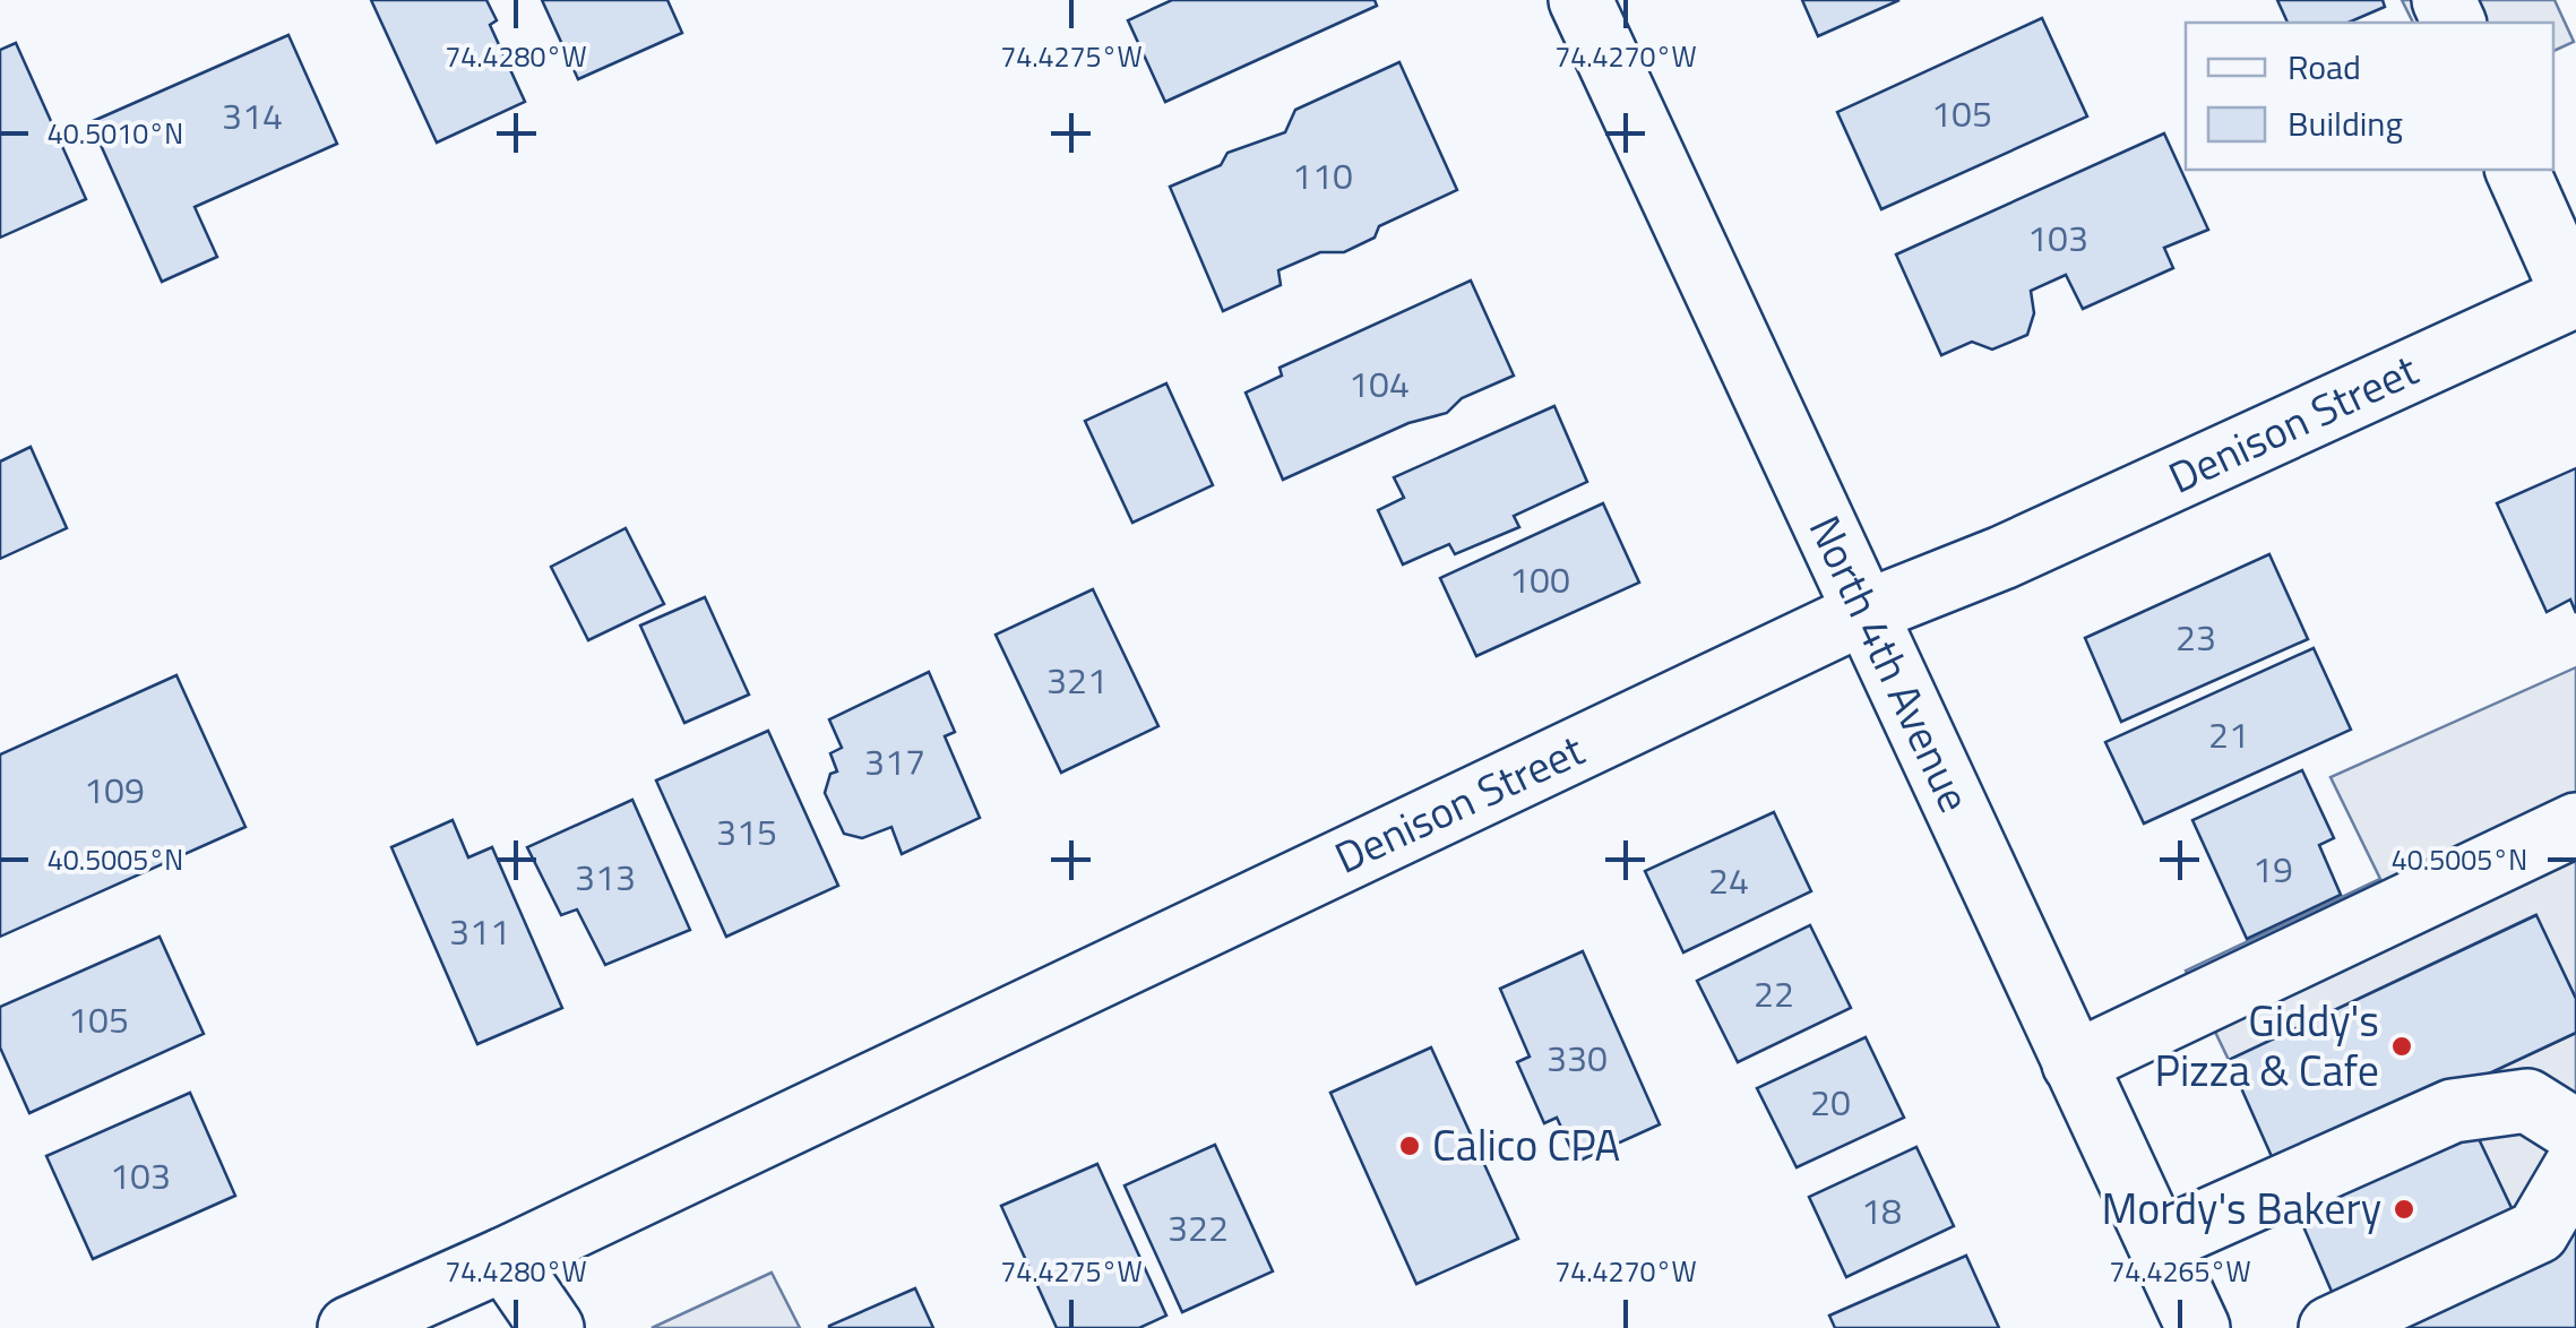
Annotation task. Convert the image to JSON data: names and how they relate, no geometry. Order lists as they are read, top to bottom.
{
  "streets": {
    "street": ["Denison Street", "North 4th Avenue"]
  },
  "crossings": [
    ["Denison Street", "North 4th Avenue"]
  ],
  "places": ["Giddy's Pizza & Cafe", "Calico CPA", "Mordy's Bakery"],
  "house_numbers": [
    "105",
    "314",
    "110",
    "103",
    "104",
    "100",
    "23",
    "321",
    "21",
    "317",
    "109",
    "315",
    "19",
    "313",
    "24",
    "311",
    "22",
    "105",
    "330",
    "20",
    "103",
    "18",
    "322"
  ],
  "legend": ["Road", "Building"],
  "coordinates": [
    "74.4280°W",
    "74.4275°W",
    "74.4270°W",
    "40.5010°N",
    "40.5005°N",
    "74.4265°W"
  ]
}
